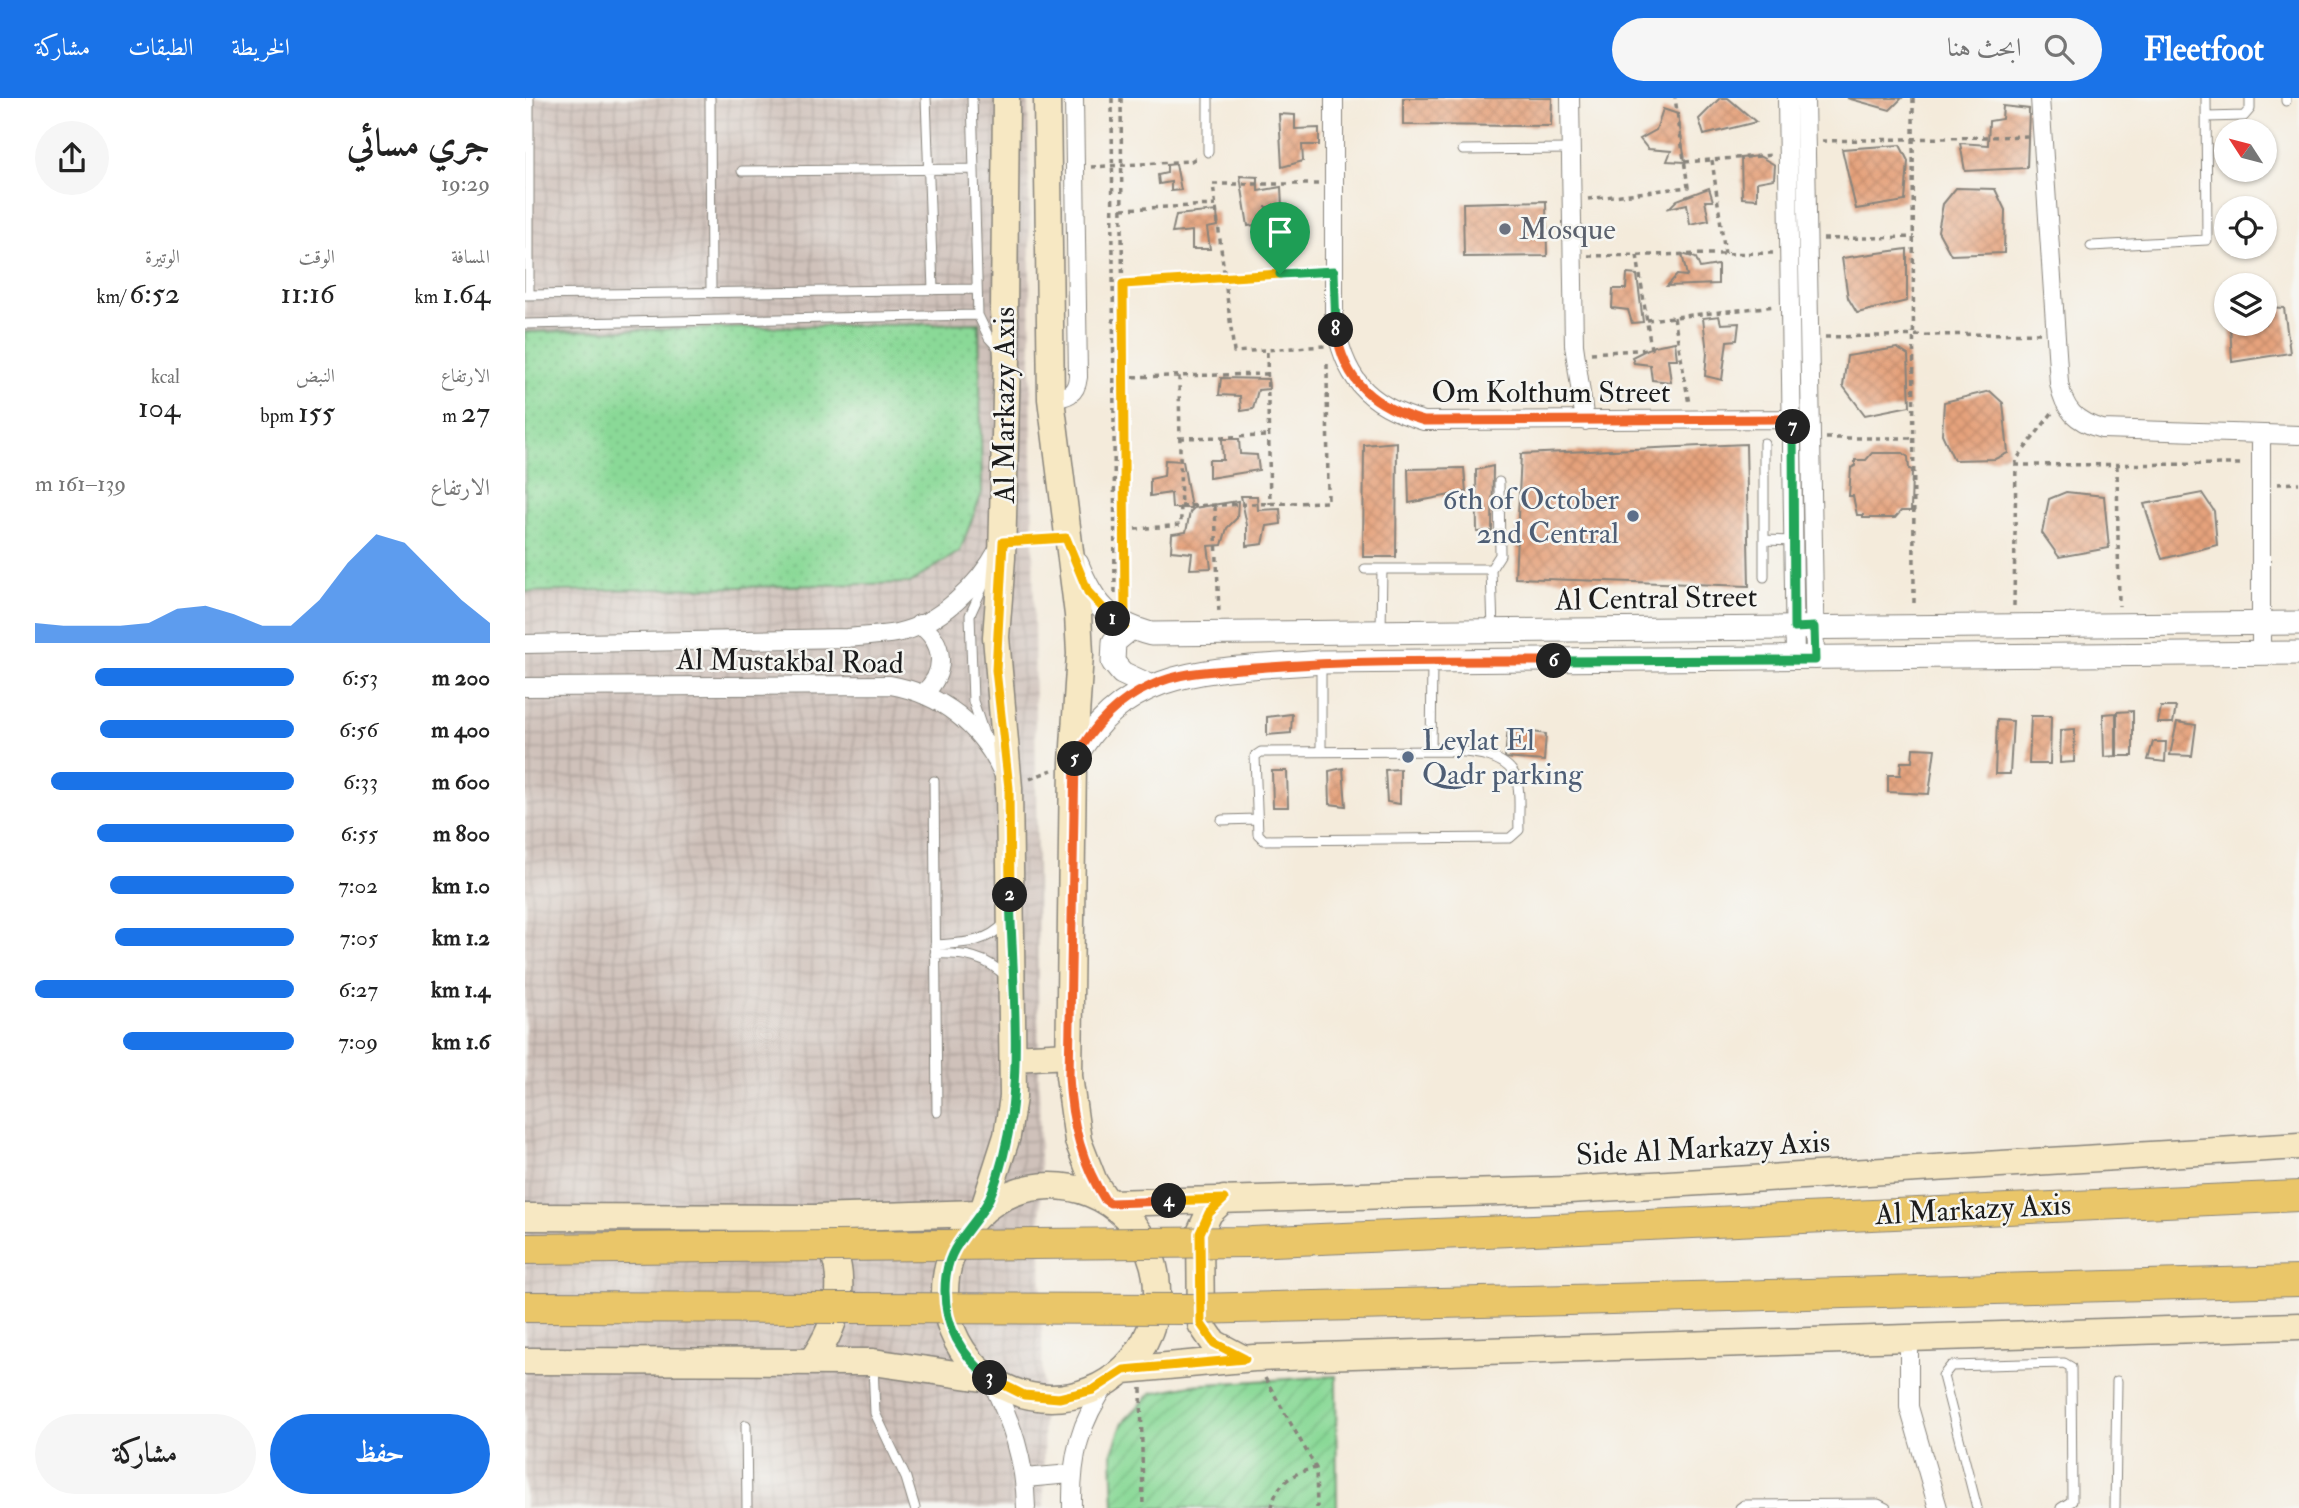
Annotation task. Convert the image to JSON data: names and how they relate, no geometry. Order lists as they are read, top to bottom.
{
  "streets": {
    "highway": ["Al Markazy Axis"],
    "main road": ["Side Al Markazy Axis"],
    "street": ["Om Kolthum Street", "Al Central Street", "Al Mustakbal Road"]
  },
  "crossings": [
    ["Al Markazy Axis", "Al Central Street"],
    ["Al Markazy Axis", "Al Mustakbal Road"],
    ["Al Markazy Axis", "Side Al Markazy Axis"]
  ],
  "places": ["Mosque", "6th of October 2nd Central", "Leylat El Qadr parking"],
  "north": "top left",
  "page": {
    "header": "Fleetfoot",
    "search": "ابحث هنا",
    "nav": ["الخريطة", "الطبقات", "مشاركة"],
    "heading": ["جري مسائي", "19:29"],
    "stats": [
      ["المسافة", "1.64 km"],
      ["الوقت", "11:16"],
      ["الوتيرة", "6:52 /km"],
      ["الارتفاع", "27 m"],
      ["النبض", "155 bpm"],
      ["kcal", "104"]
    ],
    "pins": [
      "8",
      "7",
      "1",
      "6",
      "5",
      "2",
      "4",
      "3"
    ],
    "chart": ["الارتفاع", "139–161 m"],
    "list": [
      {
        "name": "200 m",
        "note": "6:53"
      },
      {
        "name": "400 m",
        "note": "6:56"
      },
      {
        "name": "600 m",
        "note": "6:33"
      },
      {
        "name": "800 m",
        "note": "6:55"
      },
      {
        "name": "1.0 km",
        "note": "7:02"
      },
      {
        "name": "1.2 km",
        "note": "7:05"
      },
      {
        "name": "1.4 km",
        "note": "6:27"
      },
      {
        "name": "1.6 km",
        "note": "7:09"
      }
    ],
    "buttons": ["حفظ", "مشاركة"]
  }
}
